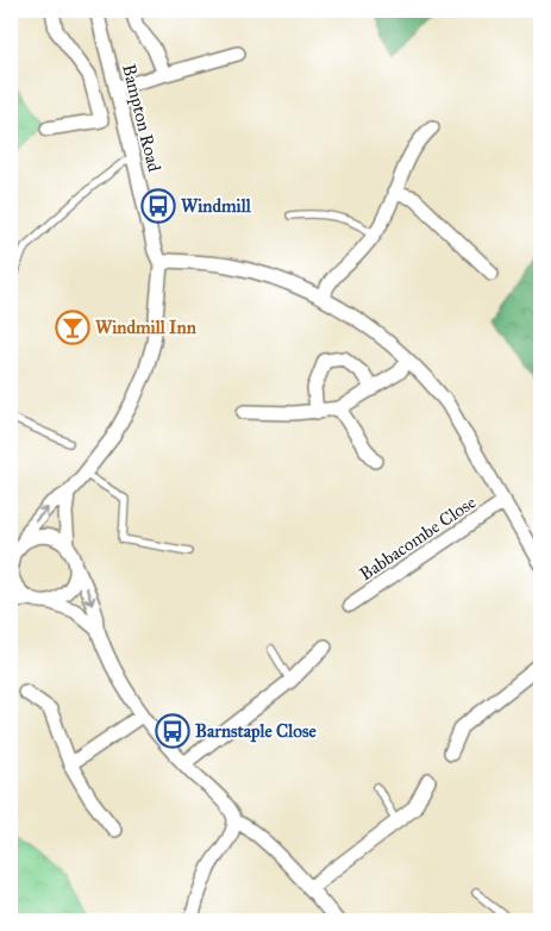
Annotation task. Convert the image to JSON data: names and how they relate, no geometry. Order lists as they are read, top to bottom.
{
  "streets": {
    "street": ["Bampton Road", "Babbacombe Close"]
  },
  "crossings": [
    ["Bampton Road", "Babbacombe Close"]
  ],
  "places": {
    "bus stop": ["Windmill", "Barnstaple Close"],
    "bar": ["Windmill Inn"]
  }
}
